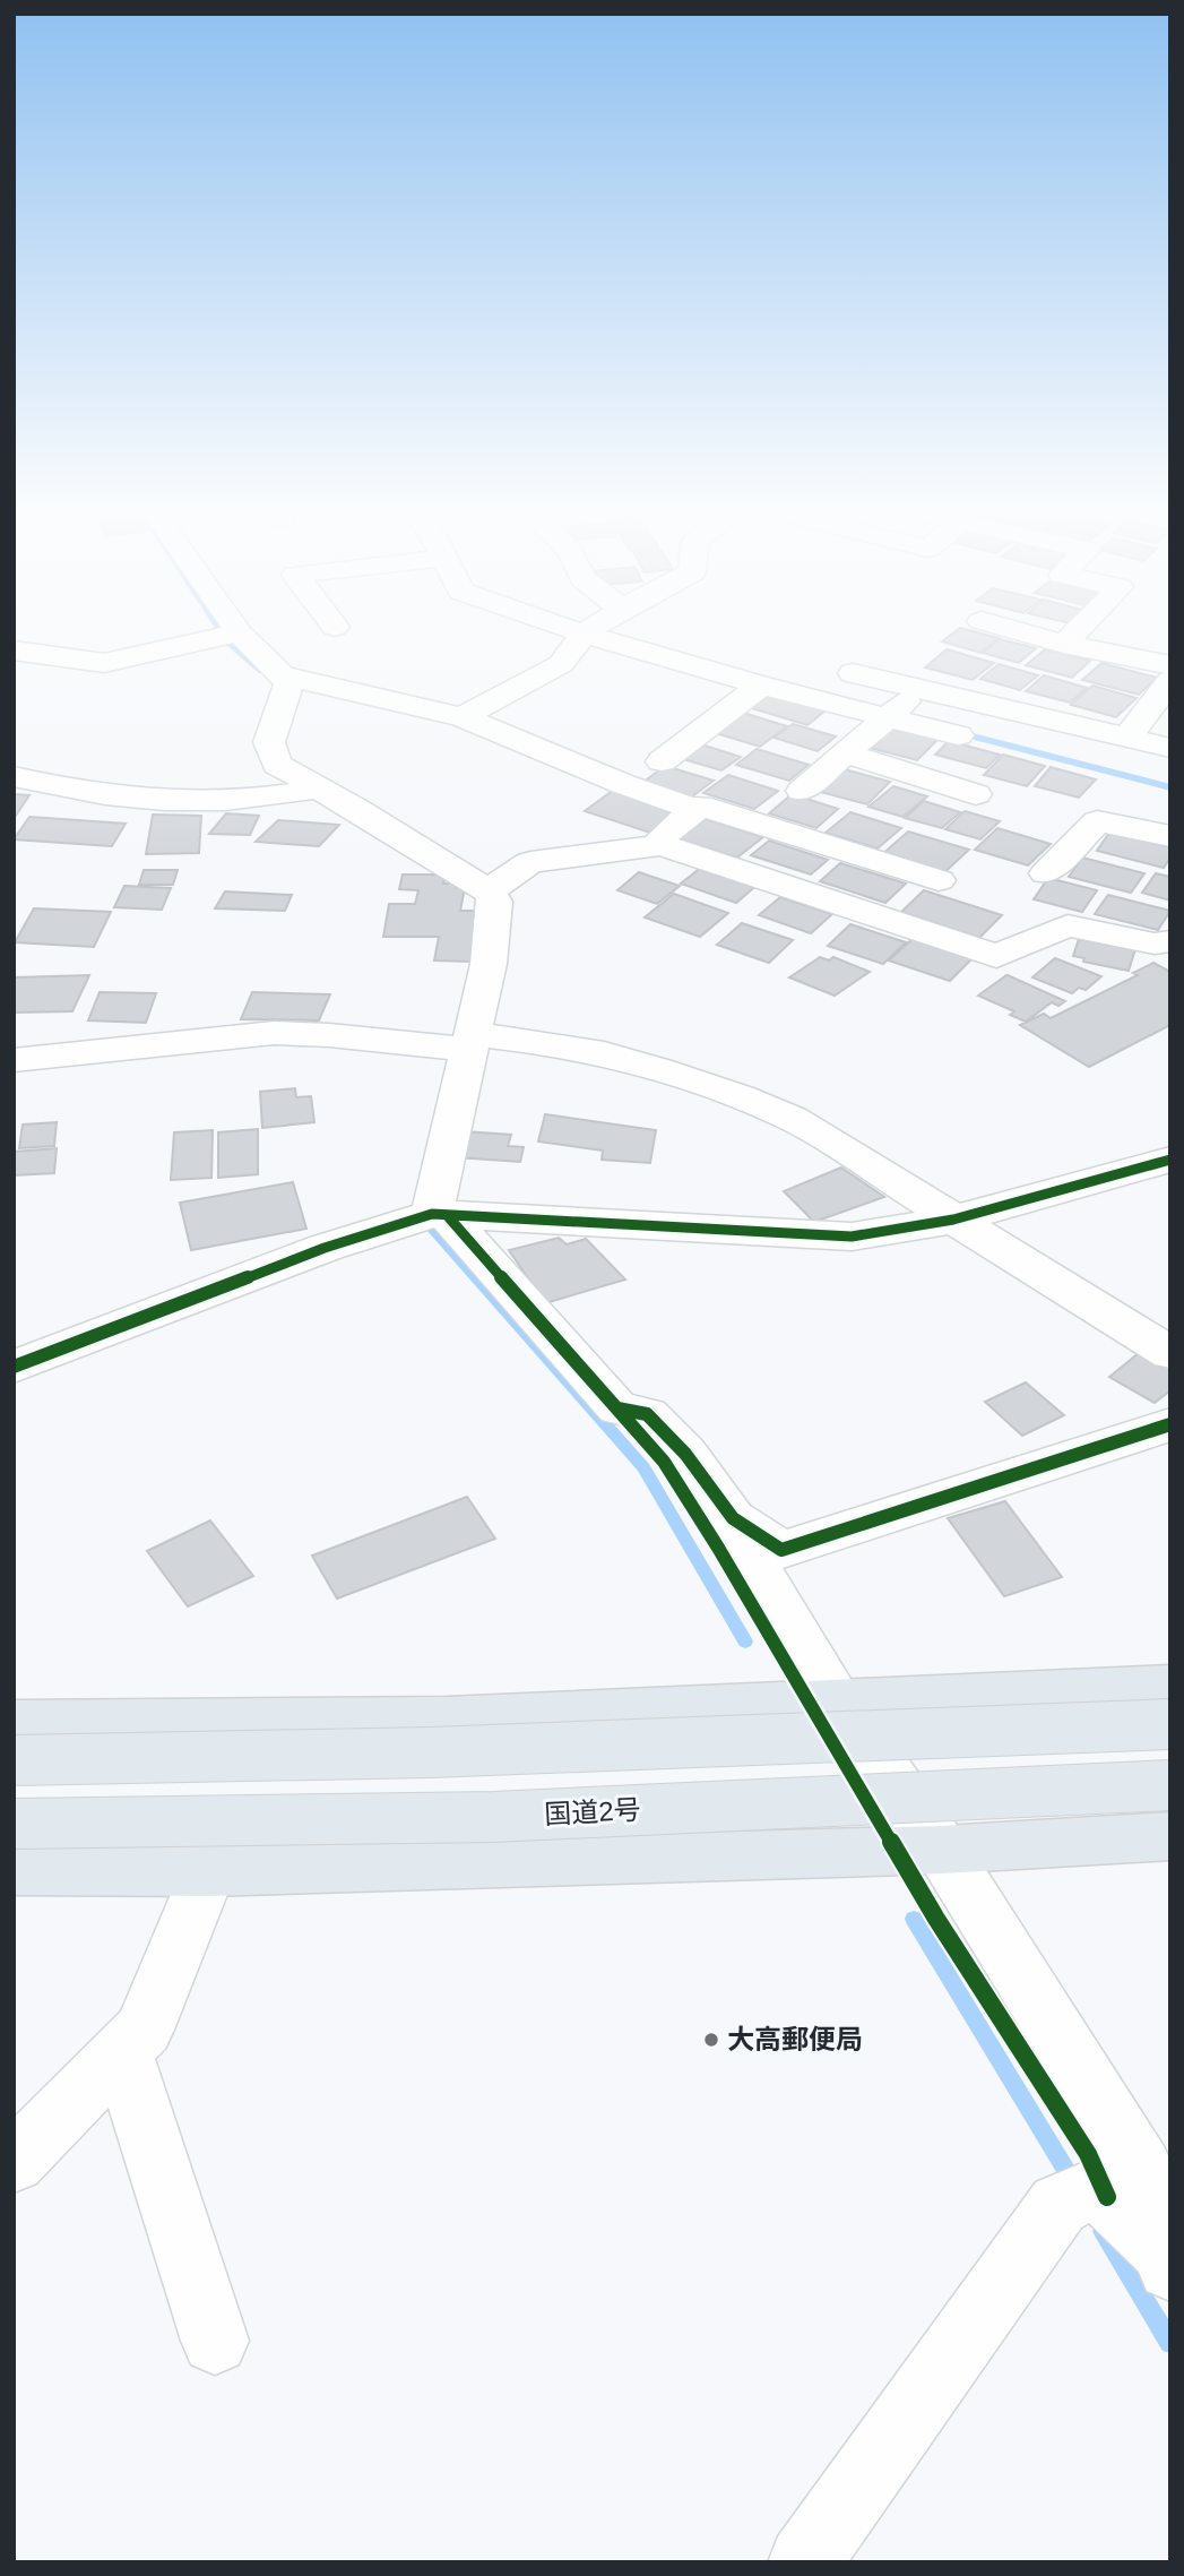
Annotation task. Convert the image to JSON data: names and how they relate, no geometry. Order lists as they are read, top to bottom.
{
  "streets": {
    "highway": ["国道2号"]
  },
  "places": ["大高郵便局"]
}
